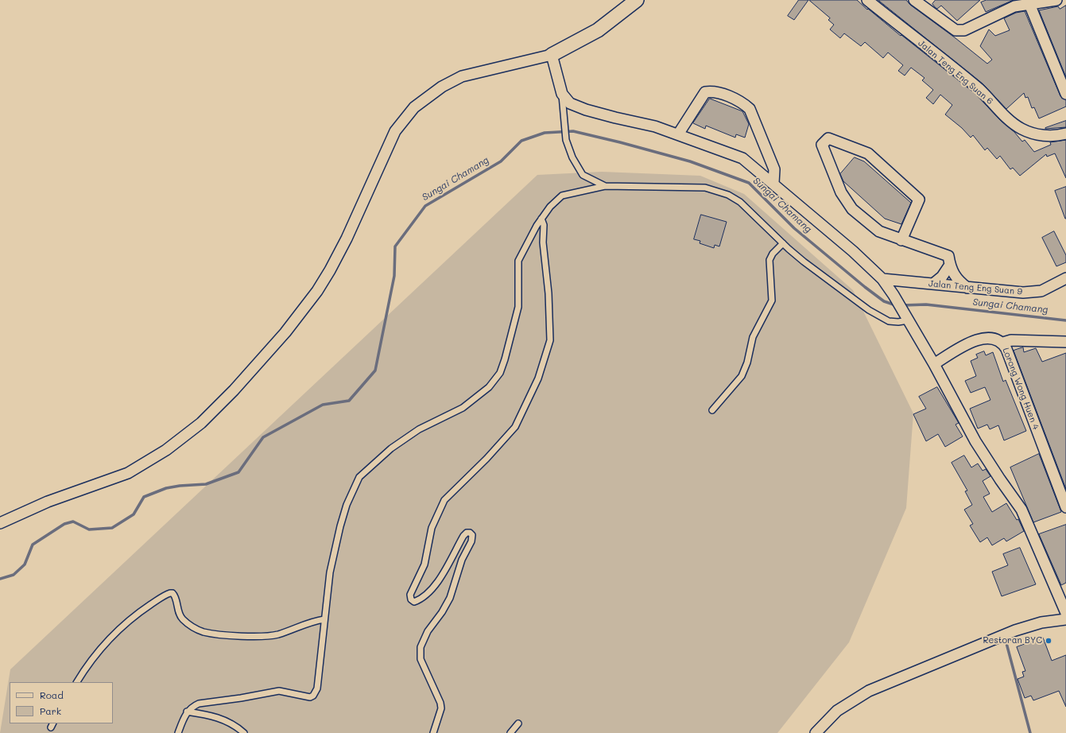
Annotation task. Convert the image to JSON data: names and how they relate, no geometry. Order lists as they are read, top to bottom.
{
  "streets": {
    "street": ["Jalan Teng Eng Suan 6", "Jalan Teng Eng Suan 9", "Lorong Wong Huen 4"]
  },
  "water": ["Sungai Chamang"],
  "places": ["Restoran BYC"],
  "legend": ["Road", "Park"]
}
